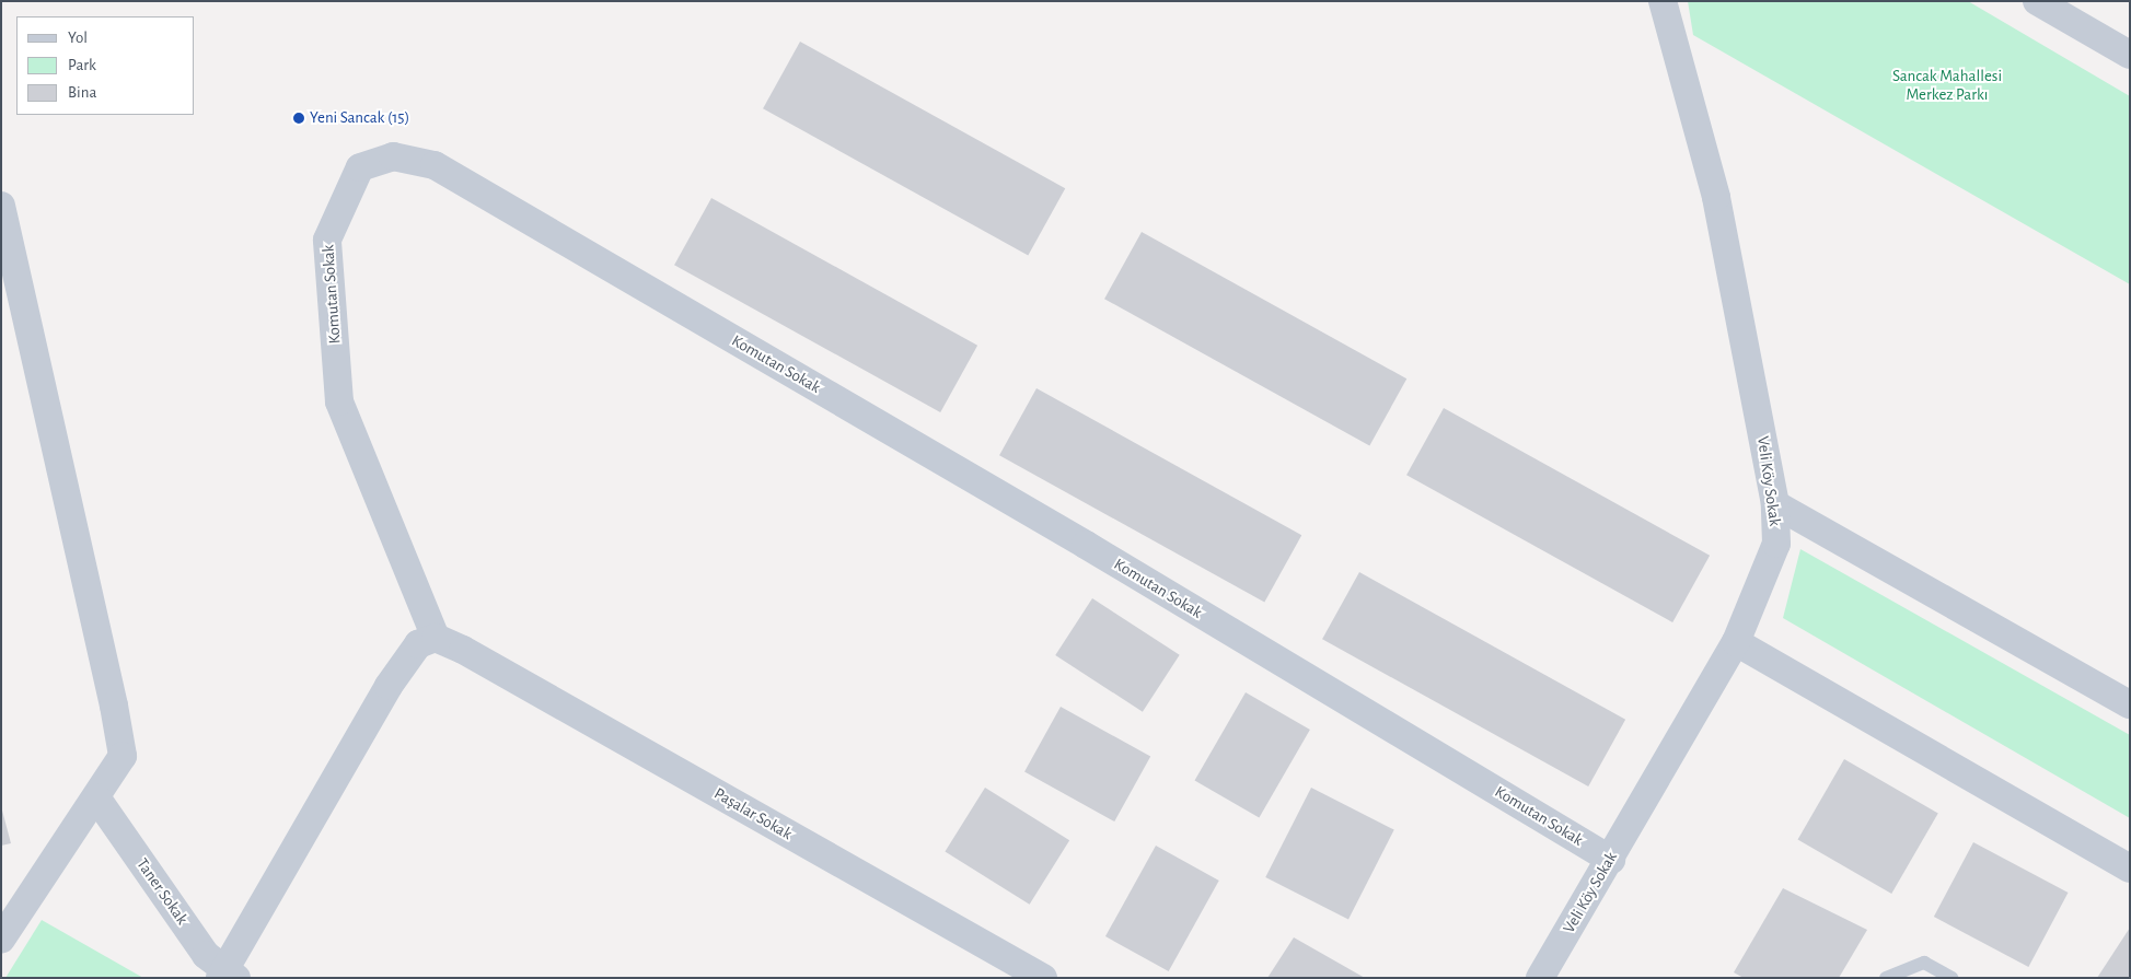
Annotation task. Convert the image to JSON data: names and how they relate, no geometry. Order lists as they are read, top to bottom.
{
  "streets": {
    "street": [
      "Komutan Sokak",
      "Veli Köy Sokak",
      "Paşalar Sokak",
      "Taner Sokak"
    ]
  },
  "crossings": [
    ["Komutan Sokak", "Veli Köy Sokak"],
    ["Komutan Sokak", "Paşalar Sokak"]
  ],
  "parks": ["Sancak Mahallesi Merkez Parkı"],
  "places": ["Yeni Sancak (15)"],
  "legend": ["Yol", "Park", "Bina"]
}
